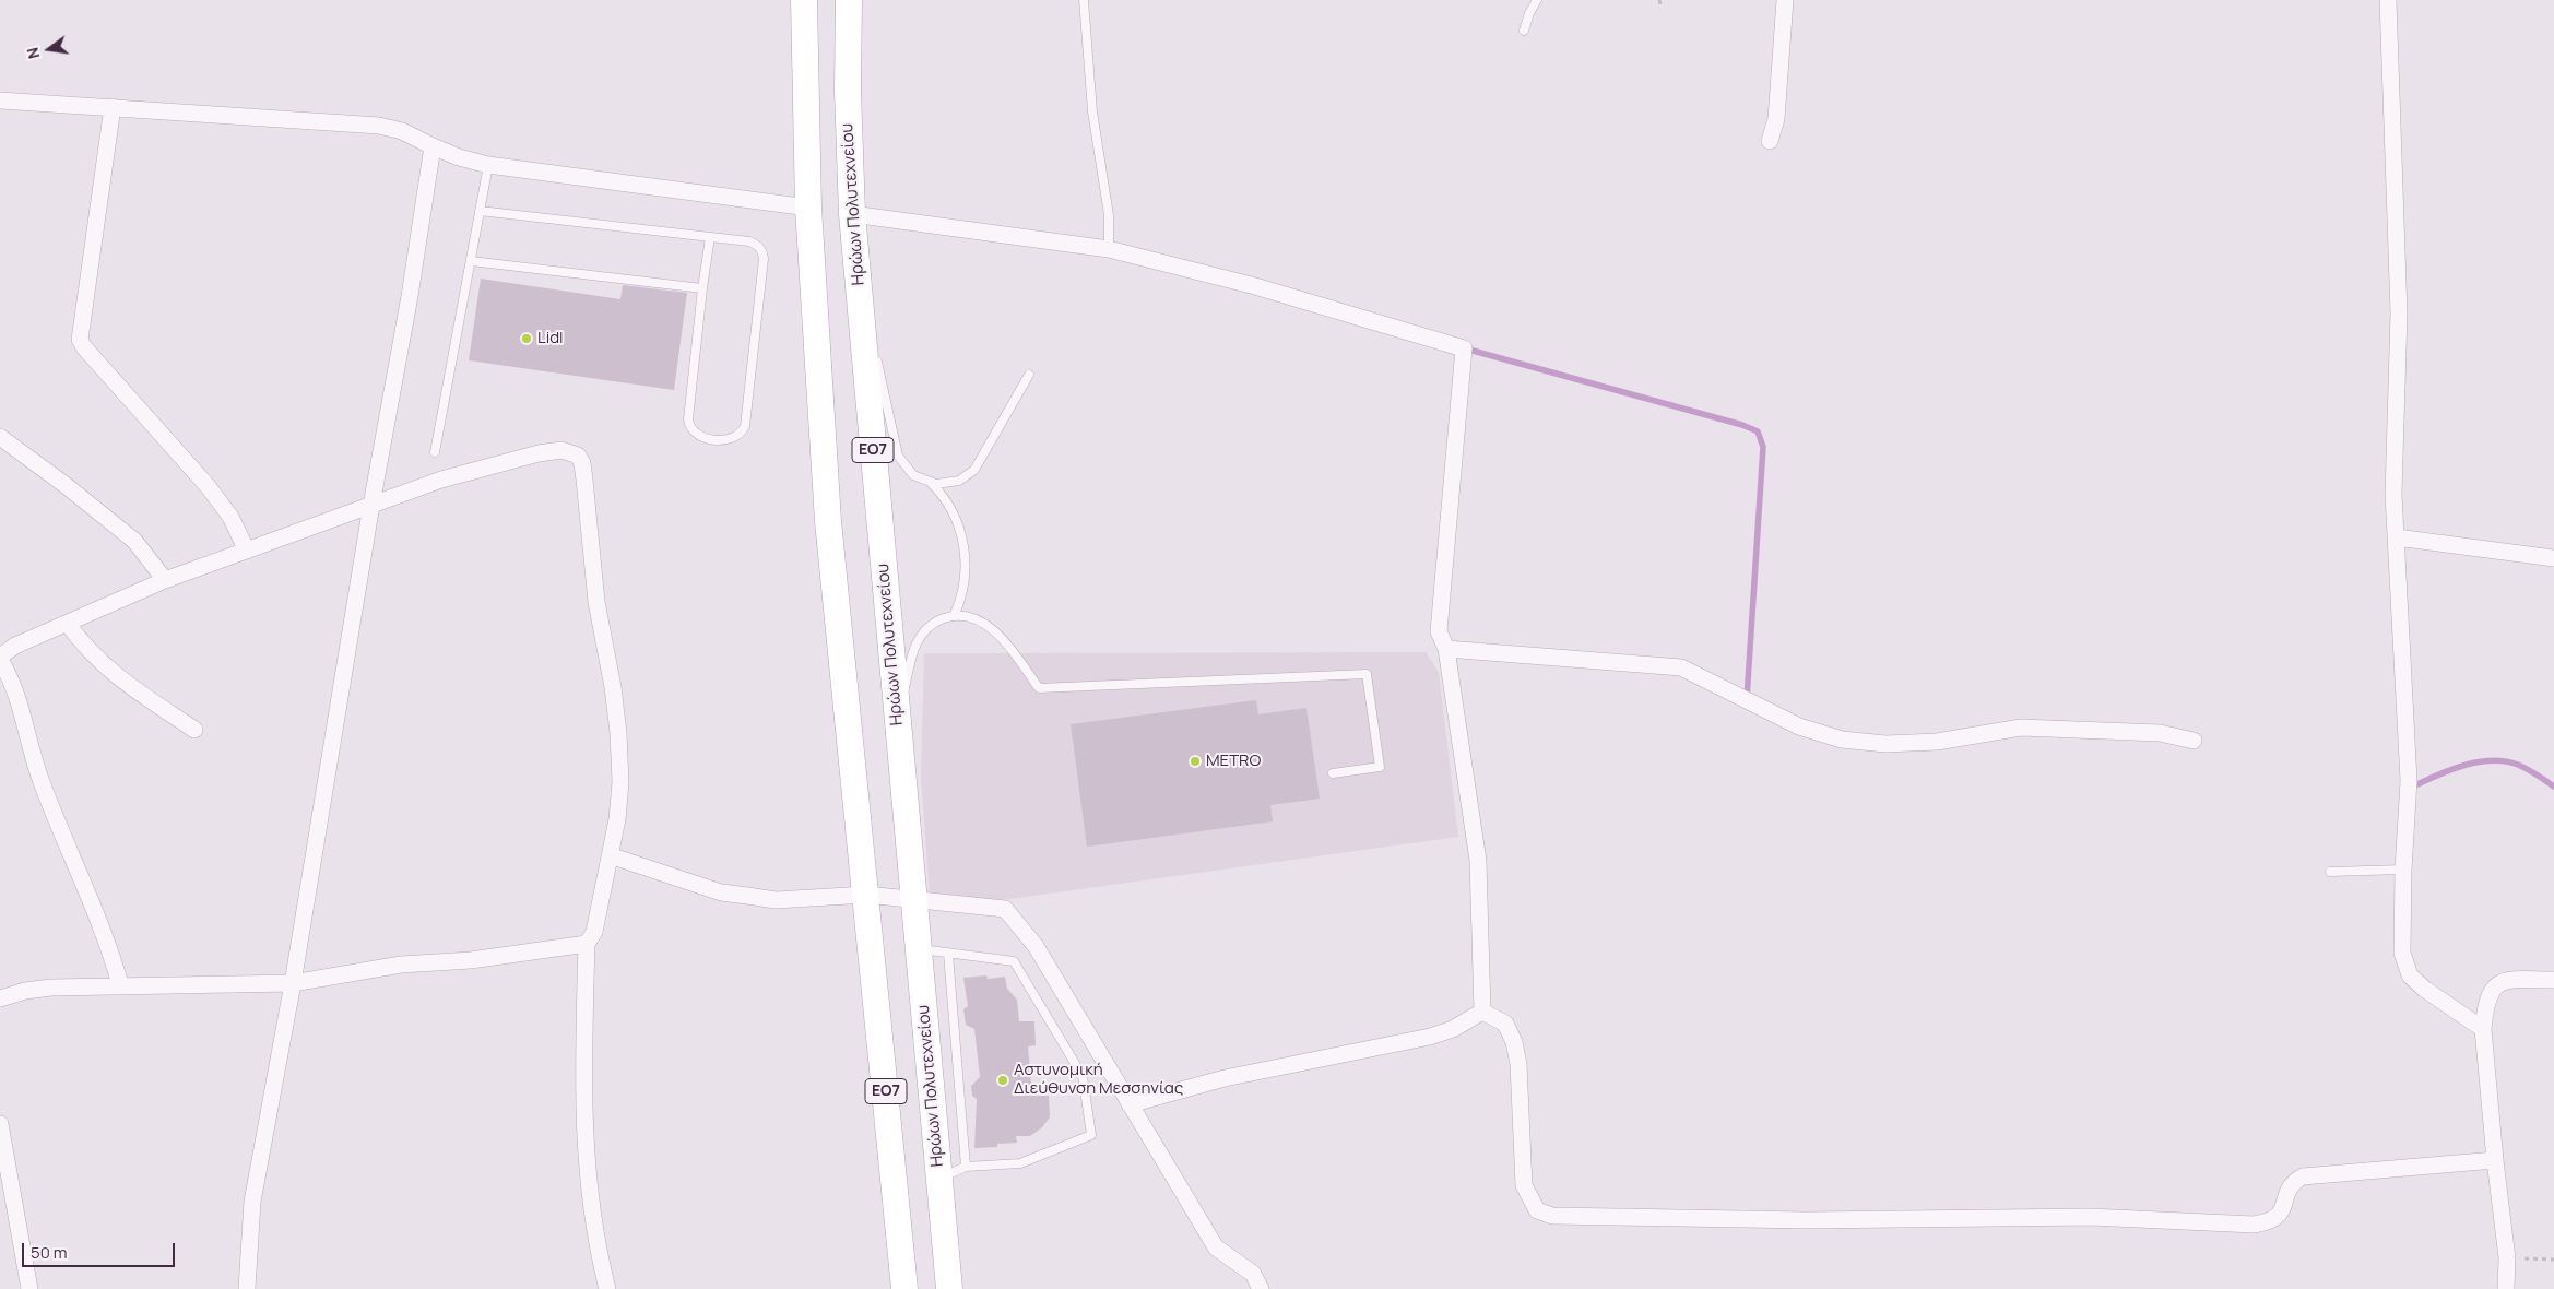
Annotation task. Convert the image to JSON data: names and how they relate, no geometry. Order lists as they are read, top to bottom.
{
  "streets": {
    "main road": ["Ηρώων Πολυτεχνείου", "ΕΟ7"]
  },
  "places": ["Lidl", "METRO", "Αστυνομική Διεύθυνση Μεσσηνίας"],
  "scale_bar": "50 m",
  "north": "left"
}
